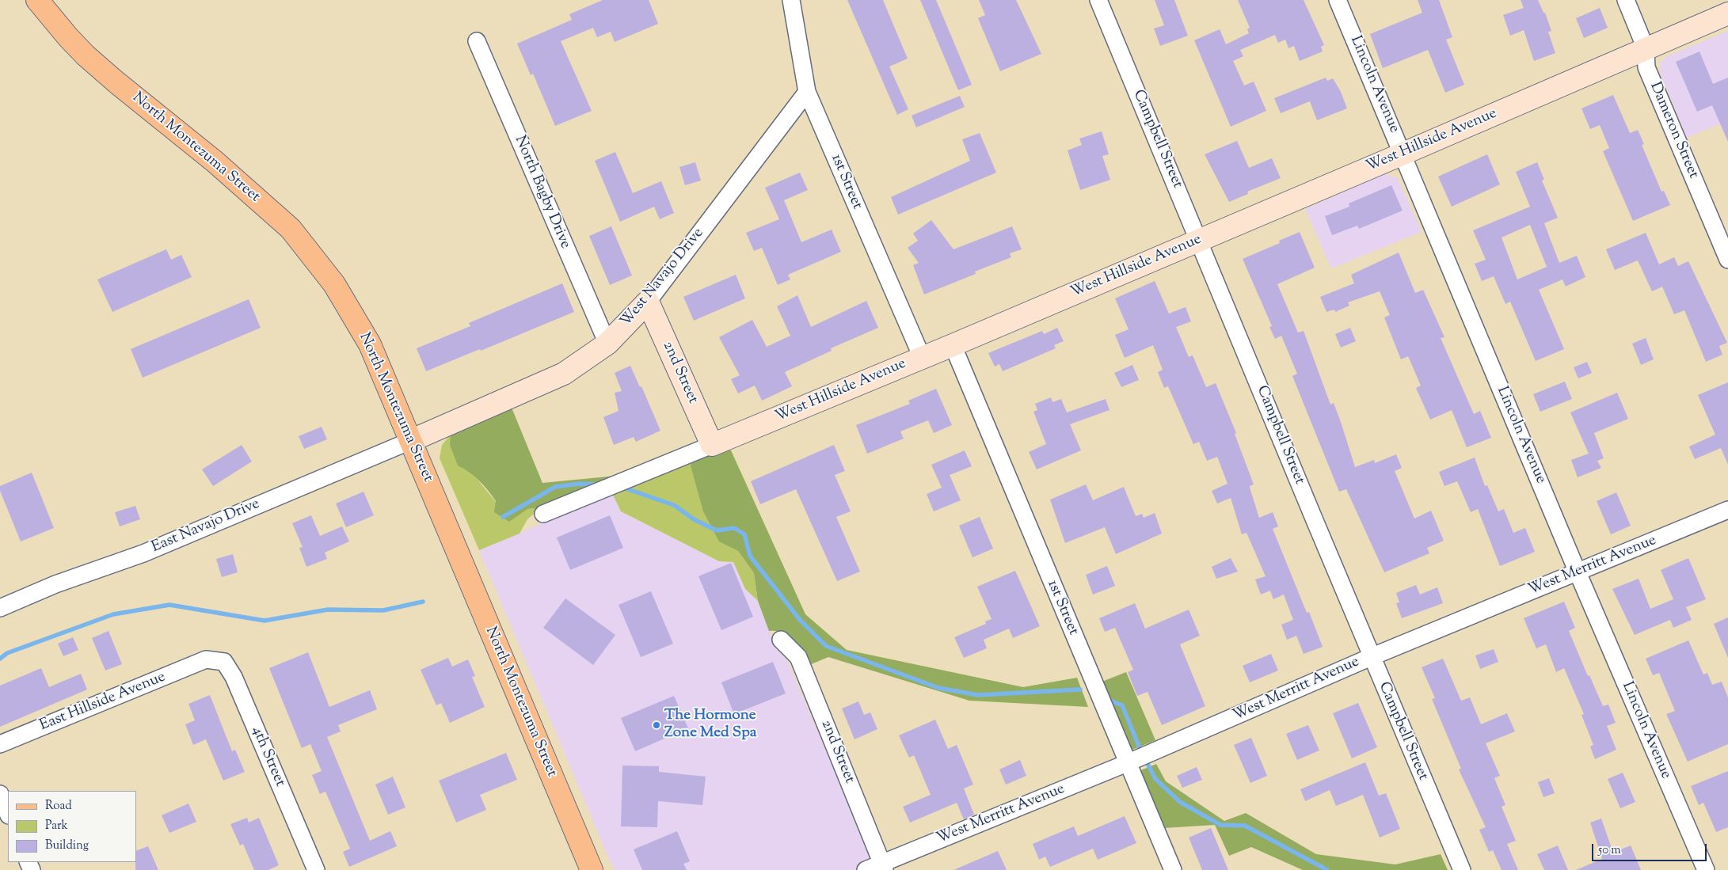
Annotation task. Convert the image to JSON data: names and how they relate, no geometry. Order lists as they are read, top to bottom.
{
  "streets": {
    "main road": ["North Montezuma Street"],
    "street": [
      "Lincoln Avenue",
      "Dameron Street",
      "Campbell Street",
      "West Hillside Avenue",
      "1st Street",
      "North Bagby Drive",
      "West Navajo Drive",
      "2nd Street",
      "East Navajo Drive",
      "West Merritt Avenue",
      "East Hillside Avenue",
      "4th Street"
    ]
  },
  "crossings": [
    ["Lincoln Avenue", "West Hillside Avenue"],
    ["Lincoln Avenue", "West Merritt Avenue"],
    ["Dameron Street", "West Hillside Avenue"],
    ["Campbell Street", "West Hillside Avenue"],
    ["Campbell Street", "West Merritt Avenue"],
    ["West Hillside Avenue", "1st Street"],
    ["West Hillside Avenue", "2nd Street"],
    ["North Montezuma Street", "West Navajo Drive"],
    ["North Montezuma Street", "East Navajo Drive"],
    ["1st Street", "West Navajo Drive"],
    ["1st Street", "West Merritt Avenue"],
    ["North Bagby Drive", "West Navajo Drive"],
    ["West Navajo Drive", "2nd Street"],
    ["West Navajo Drive", "East Navajo Drive"],
    ["2nd Street", "West Merritt Avenue"],
    ["East Hillside Avenue", "4th Street"]
  ],
  "places": ["The Hormone Zone Med Spa"],
  "legend": ["Road", "Park", "Building"],
  "scale_bar": "50 m"
}
